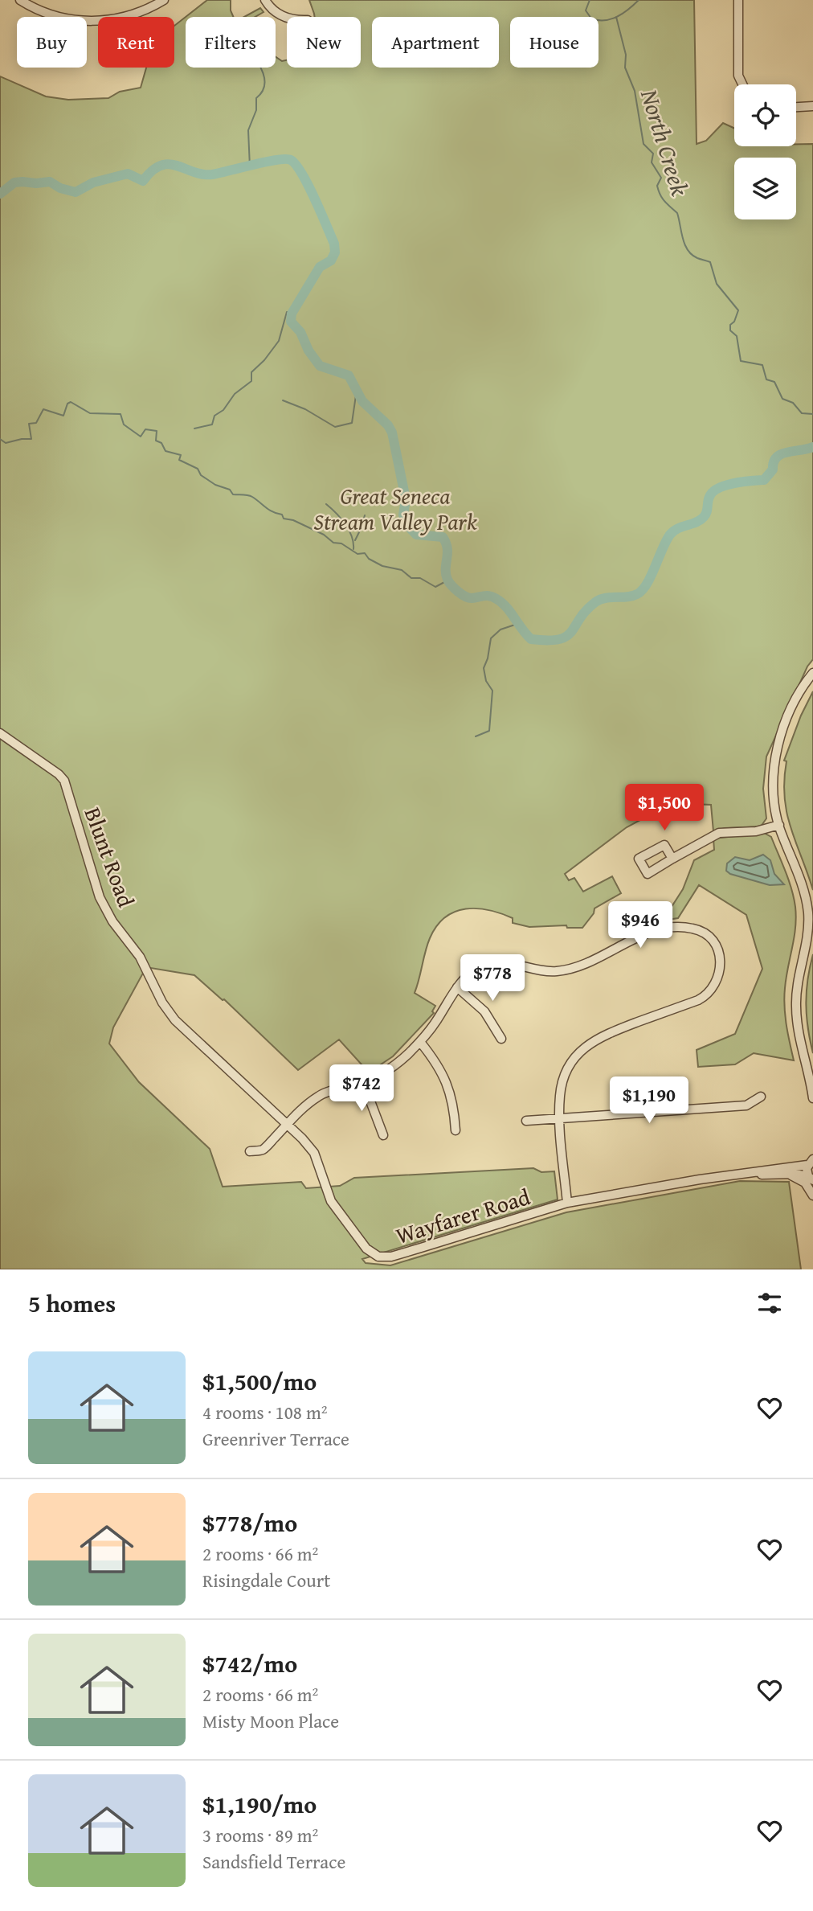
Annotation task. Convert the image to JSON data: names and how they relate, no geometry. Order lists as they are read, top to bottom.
{
  "streets": {
    "street": ["Blunt Road", "Wayfarer Road"]
  },
  "crossings": [
    ["Blunt Road", "Wayfarer Road"]
  ],
  "water": ["North Creek"],
  "parks": ["Great Seneca Stream Valley Park"],
  "page": {
    "chip": [
      "Buy",
      "Rent",
      "Filters",
      "New",
      "Apartment",
      "House"
    ],
    "price": [
      "$1,500",
      "$946",
      "$778",
      "$742",
      "$1,190"
    ],
    "heading": "5 homes",
    "list": [
      {
        "name": "$1,500/mo",
        "note": "4 rooms · 108 m² · Greenriver Terrace"
      },
      {
        "name": "$778/mo",
        "note": "2 rooms · 66 m² · Risingdale Court"
      },
      {
        "name": "$742/mo",
        "note": "2 rooms · 66 m² · Misty Moon Place"
      },
      {
        "name": "$1,190/mo",
        "note": "3 rooms · 89 m² · Sandsfield Terrace"
      }
    ]
  }
}
